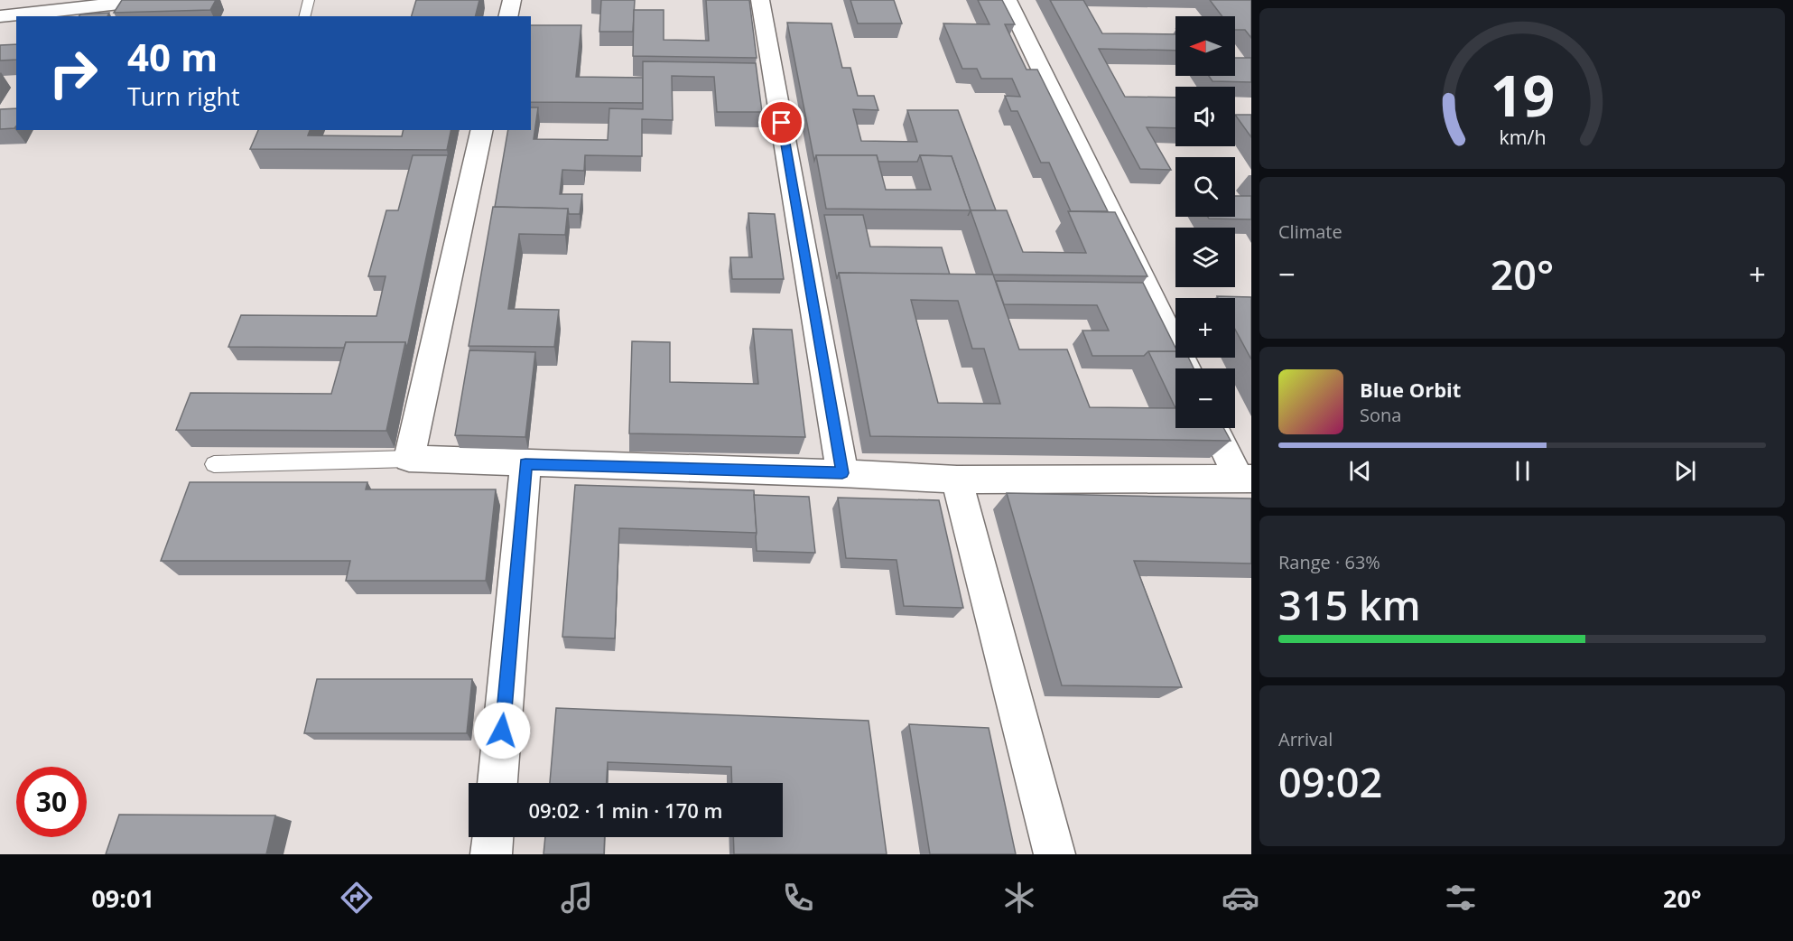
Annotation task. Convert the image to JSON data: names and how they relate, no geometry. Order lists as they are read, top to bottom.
{
  "north": "left",
  "page": {
    "map_buttons": ["+", "−"],
    "turn": ["40 m", "Turn right"],
    "tile": [
      "Climate",
      ["Range · 63%", "315 km"],
      ["Arrival", "09:02"]
    ],
    "heat": ["−", "20°", "+"],
    "song": ["Blue Orbit", "Sona"],
    "limit": "30",
    "trip": "09:02 · 1 min · 170 m",
    "tabs": ["09:01", "20°"],
    "gauge": ["19", "km/h"]
  }
}
